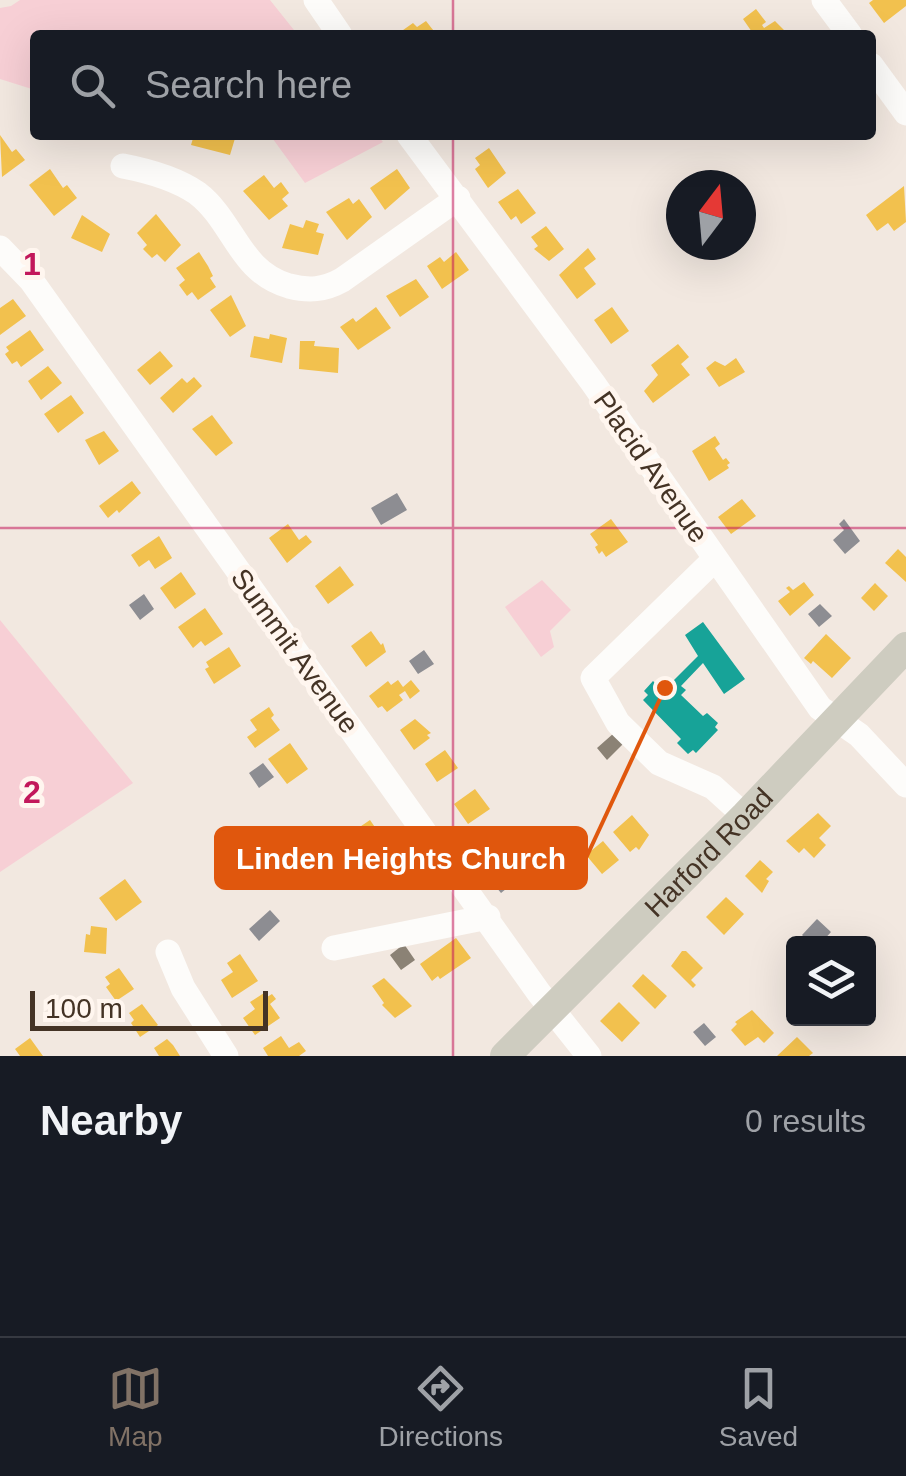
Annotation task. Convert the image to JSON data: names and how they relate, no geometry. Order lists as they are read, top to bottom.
{
  "streets": {
    "main road": ["Harford Road"],
    "street": ["Placid Avenue", "Summit Avenue"]
  },
  "crossings": [
    ["Placid Avenue", "Harford Road"],
    ["Summit Avenue", "Harford Road"]
  ],
  "places": ["Linden Heights Church"],
  "scale_bar": "100 m",
  "north": "top",
  "page": {
    "search": "Search here",
    "scale": "100 m",
    "heading": ["Nearby", "0 results"],
    "nav": ["Map", "Directions", "Saved"]
  },
  "grid": {
    "rows": ["1", "2"]
  }
}
